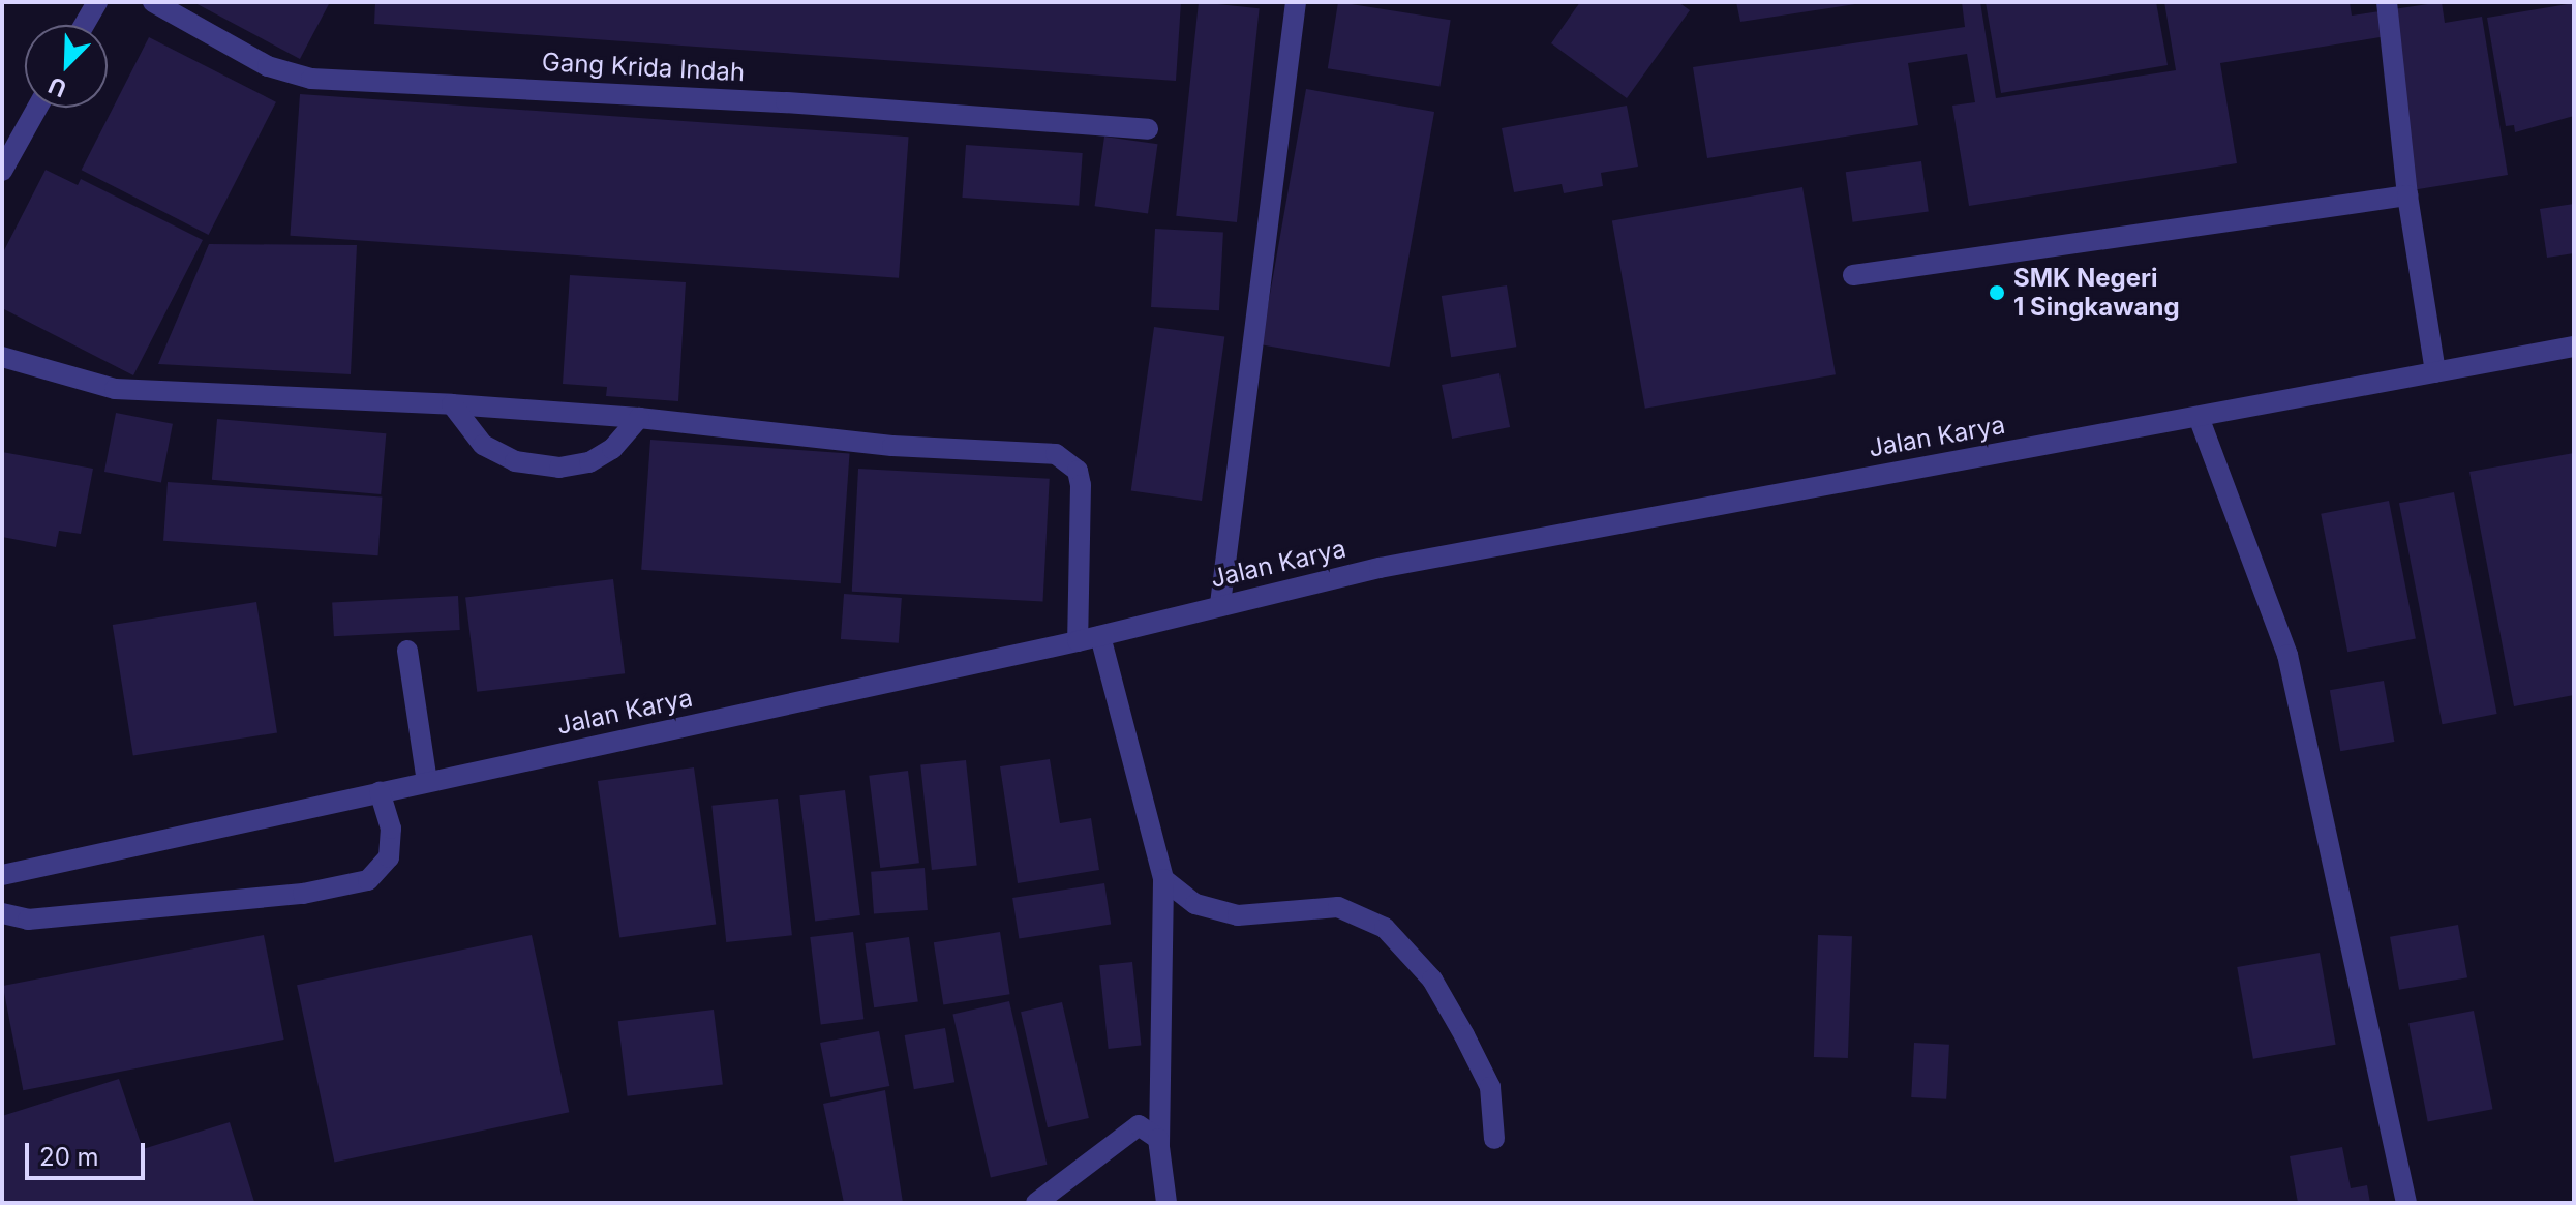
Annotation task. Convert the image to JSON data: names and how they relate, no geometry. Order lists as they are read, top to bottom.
{
  "streets": {
    "street": ["Gang Krida Indah", "Jalan Karya"]
  },
  "places": ["SMK Negeri 1 Singkawang"],
  "scale_bar": "20 m",
  "north": "bottom left"
}
